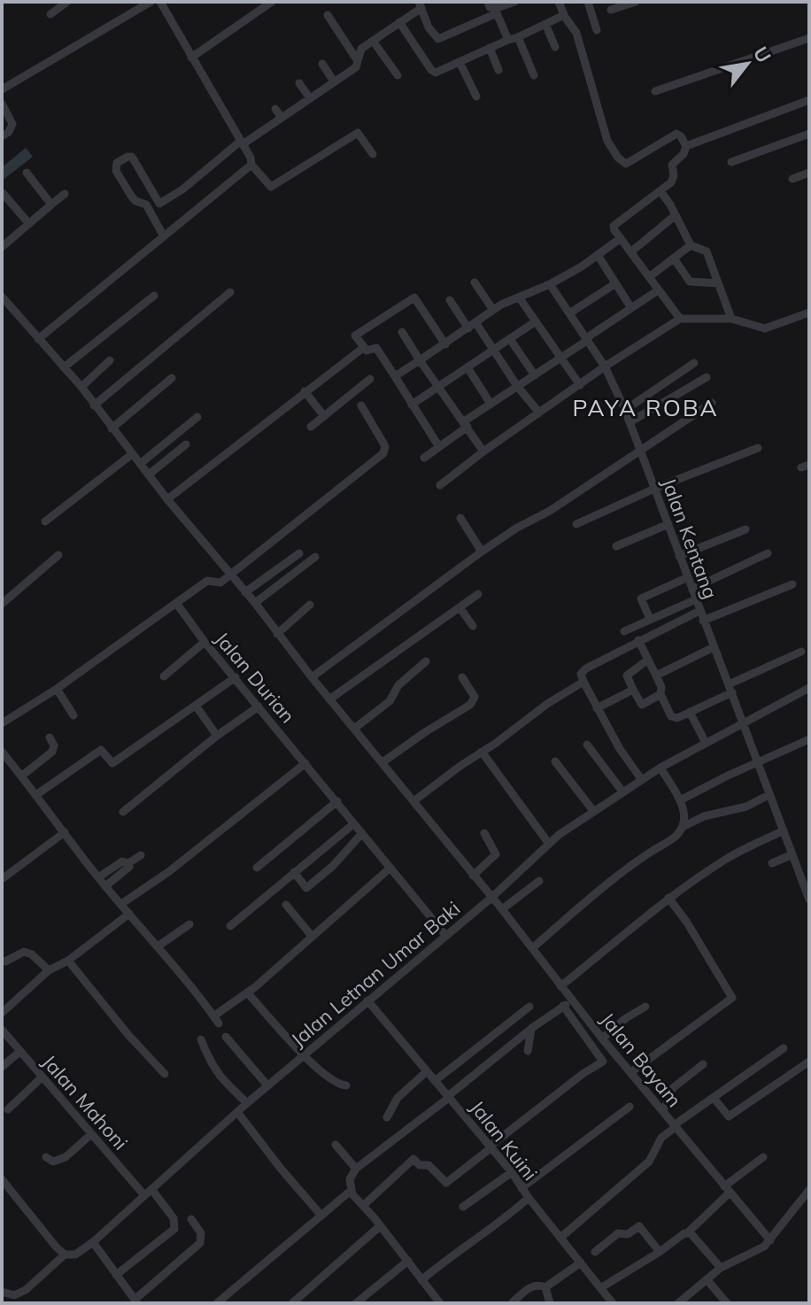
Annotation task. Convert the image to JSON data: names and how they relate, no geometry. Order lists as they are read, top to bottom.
{
  "streets": {
    "street": [
      "Jalan Kentang",
      "Jalan Durian",
      "Jalan Letnan Umar Baki",
      "Jalan Bayam",
      "Jalan Mahoni",
      "Jalan Kuini"
    ]
  },
  "crossings": [
    ["Jalan Kentang", "Jalan Letnan Umar Baki"],
    ["Jalan Durian", "Jalan Letnan Umar Baki"],
    ["Jalan Letnan Umar Baki", "Jalan Bayam"],
    ["Jalan Letnan Umar Baki", "Jalan Mahoni"],
    ["Jalan Letnan Umar Baki", "Jalan Kuini"]
  ],
  "districts": ["PAYA ROBA"],
  "north": "top right"
}
